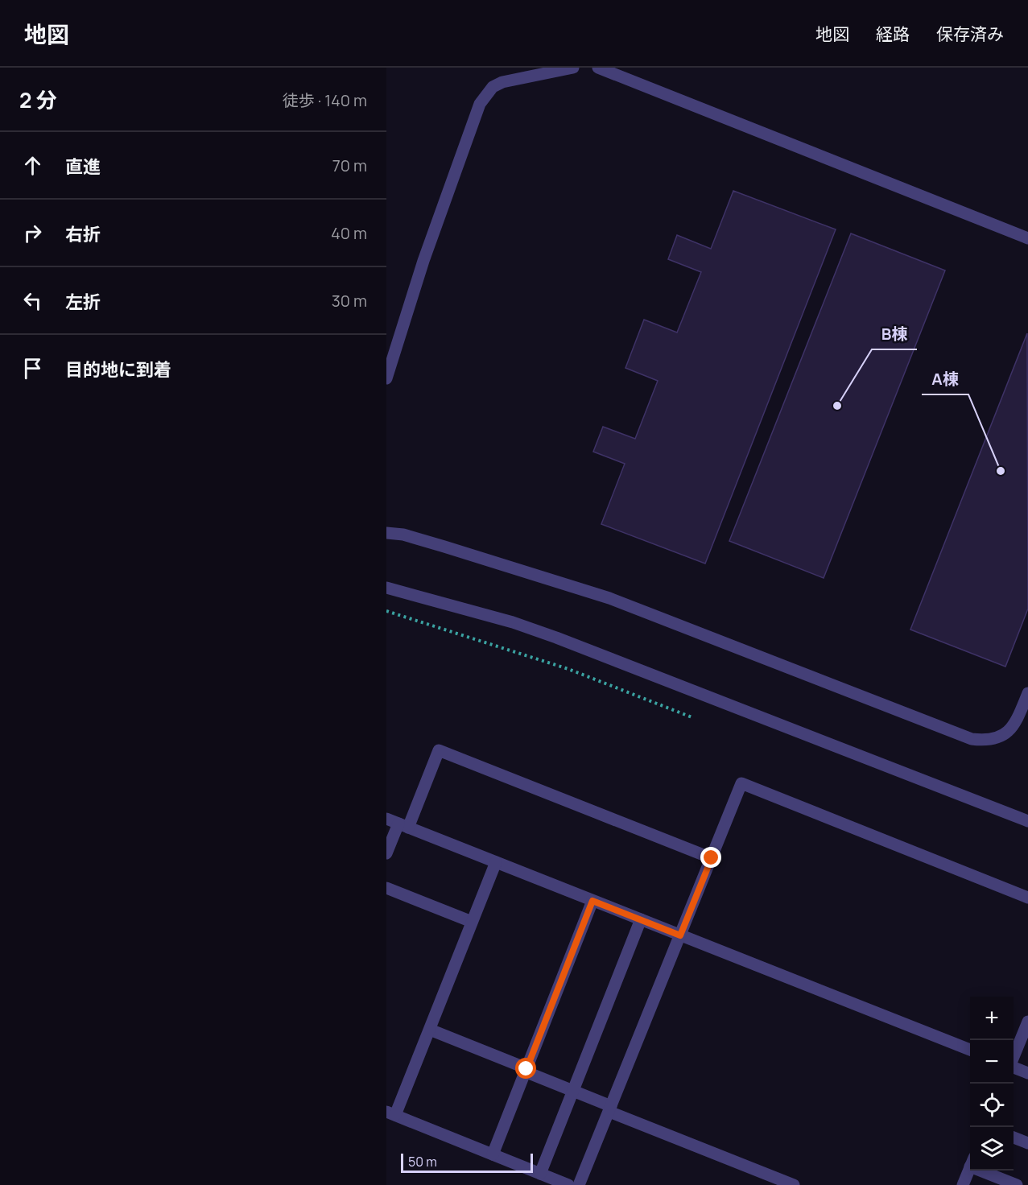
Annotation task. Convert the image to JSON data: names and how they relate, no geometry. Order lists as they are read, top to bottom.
{
  "places": ["B棟", "A棟"],
  "scale_bar": "50 m",
  "page": {
    "header": "地図",
    "nav": ["地図", "経路", "保存済み"],
    "heading": ["2 分", "徒歩 · 140 m"],
    "list": [
      ["直進", "70 m"],
      ["右折", "40 m"],
      ["左折", "30 m"],
      "目的地に到着"
    ],
    "map_buttons": ["+", "−"],
    "scale": "50 m"
  }
}
